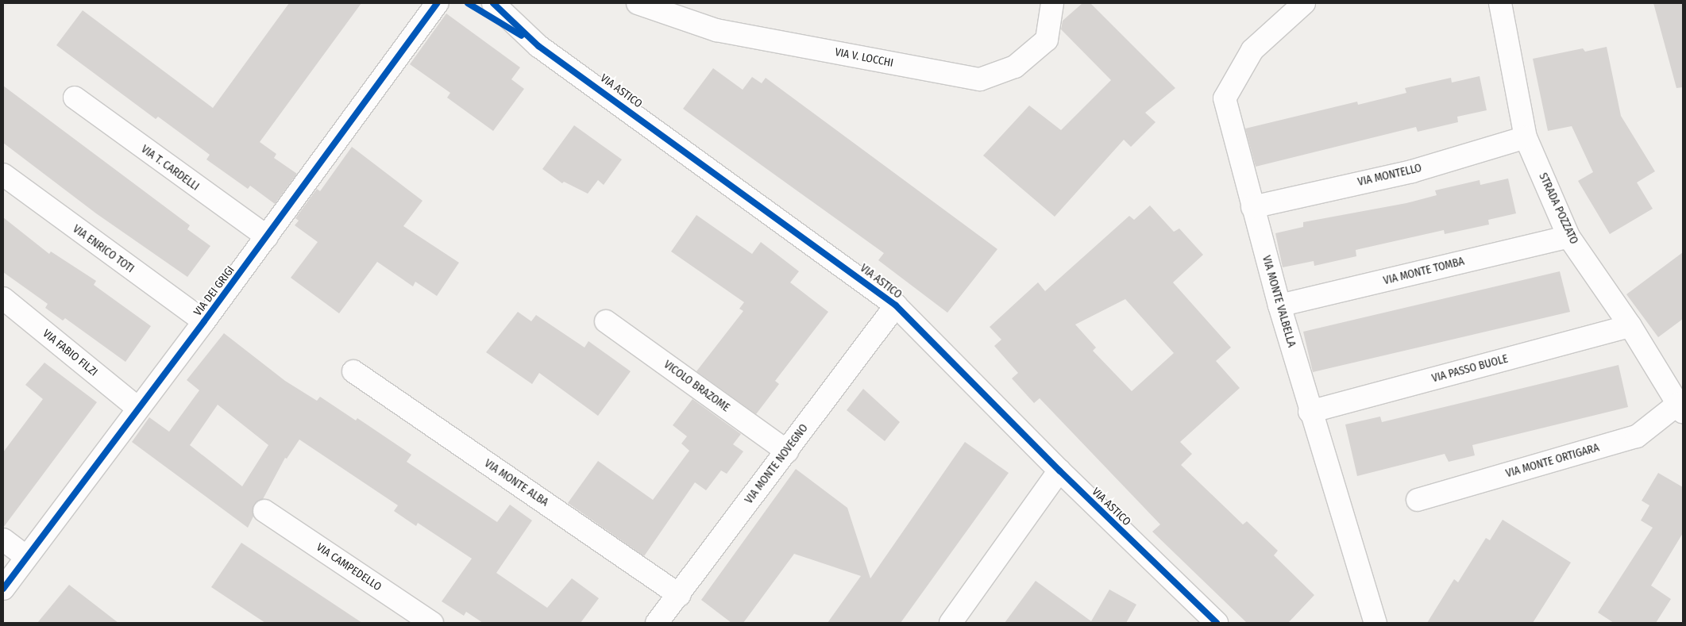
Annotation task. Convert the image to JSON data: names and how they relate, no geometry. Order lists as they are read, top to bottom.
{
  "streets": {
    "street": [
      "VIA V. LOCCHI",
      "VIA ASTICO",
      "VIA T. CARDELLI",
      "VIA MONTELLO",
      "STRADA POZZATO",
      "VIA ENRICO TOTI",
      "VIA MONTE TOMBA",
      "VIA DEI GRIGI",
      "VIA MONTE VALBELLA",
      "VIA FABIO FILZI",
      "VIA PASSO BUOLE",
      "VICOLO BRAZOME",
      "VIA MONTE ORTIGARA",
      "VIA MONTE NOVEGNO",
      "VIA MONTE ALBA",
      "VIA CAMPEDELLO"
    ]
  },
  "crossings": [
    ["VIA ASTICO", "VIA MONTE NOVEGNO"],
    ["VIA T. CARDELLI", "VIA DEI GRIGI"],
    ["VIA MONTELLO", "STRADA POZZATO"],
    ["VIA MONTELLO", "VIA MONTE VALBELLA"],
    ["STRADA POZZATO", "VIA MONTE TOMBA"],
    ["STRADA POZZATO", "VIA PASSO BUOLE"],
    ["STRADA POZZATO", "VIA MONTE ORTIGARA"],
    ["VIA ENRICO TOTI", "VIA DEI GRIGI"],
    ["VIA MONTE TOMBA", "VIA MONTE VALBELLA"],
    ["VIA DEI GRIGI", "VIA FABIO FILZI"],
    ["VIA MONTE VALBELLA", "VIA PASSO BUOLE"],
    ["VICOLO BRAZOME", "VIA MONTE NOVEGNO"],
    ["VIA MONTE NOVEGNO", "VIA MONTE ALBA"]
  ]
}
